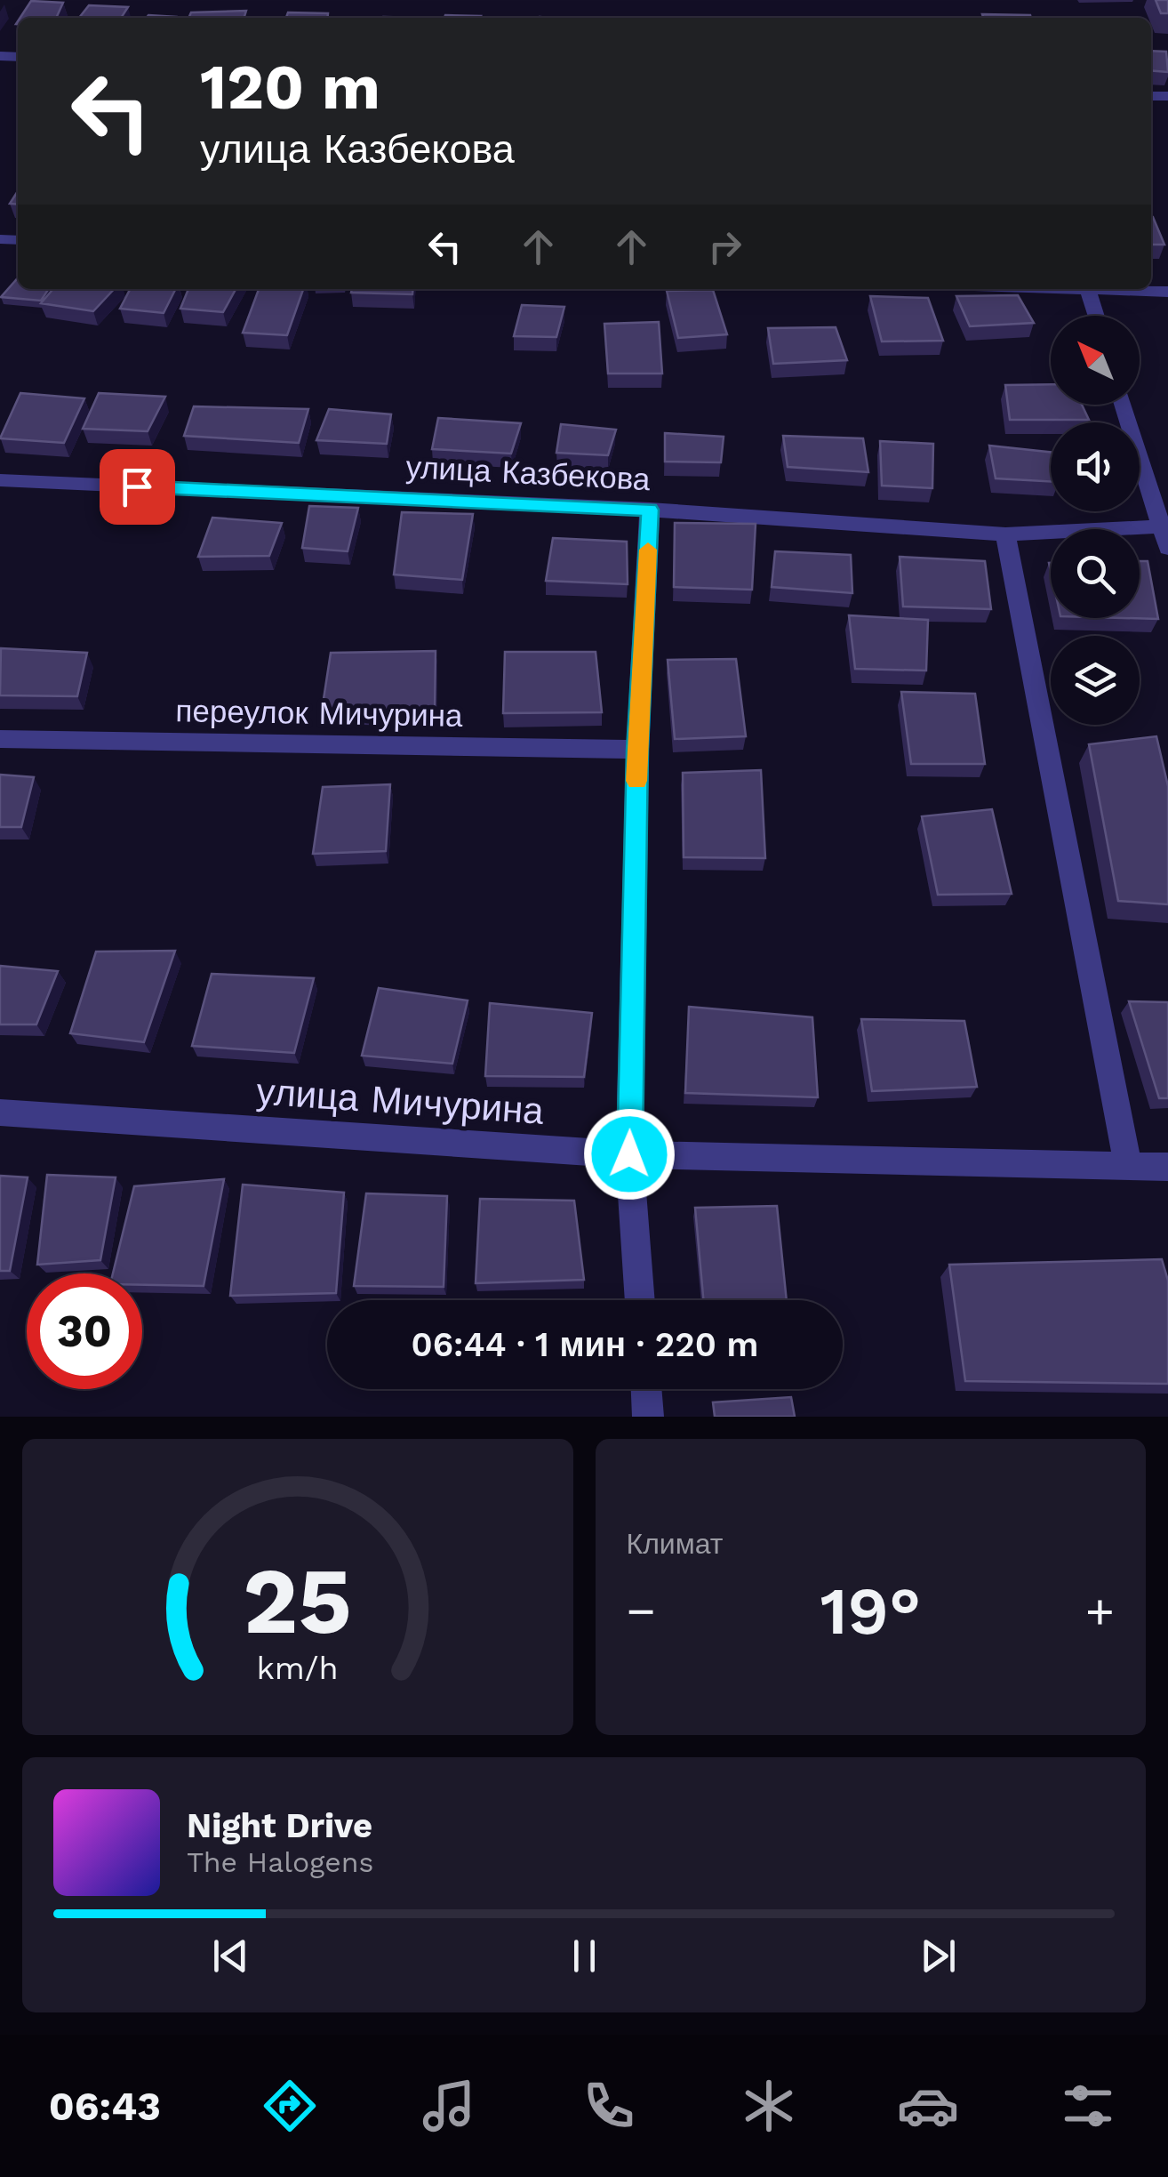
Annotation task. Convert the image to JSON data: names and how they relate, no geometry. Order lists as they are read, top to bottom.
{
  "streets": {
    "street": ["улица Казбекова", "переулок Мичурина", "улица Мичурина"]
  },
  "north": "top left",
  "page": {
    "turn": ["120 m", "улица Казбекова"],
    "limit": "30",
    "trip": "06:44 · 1 мин · 220 m",
    "tile": "Климат",
    "heat": ["−", "19°", "+"],
    "song": ["Night Drive", "The Halogens"],
    "tabs": "06:43",
    "gauge": ["25", "km/h"]
  }
}
